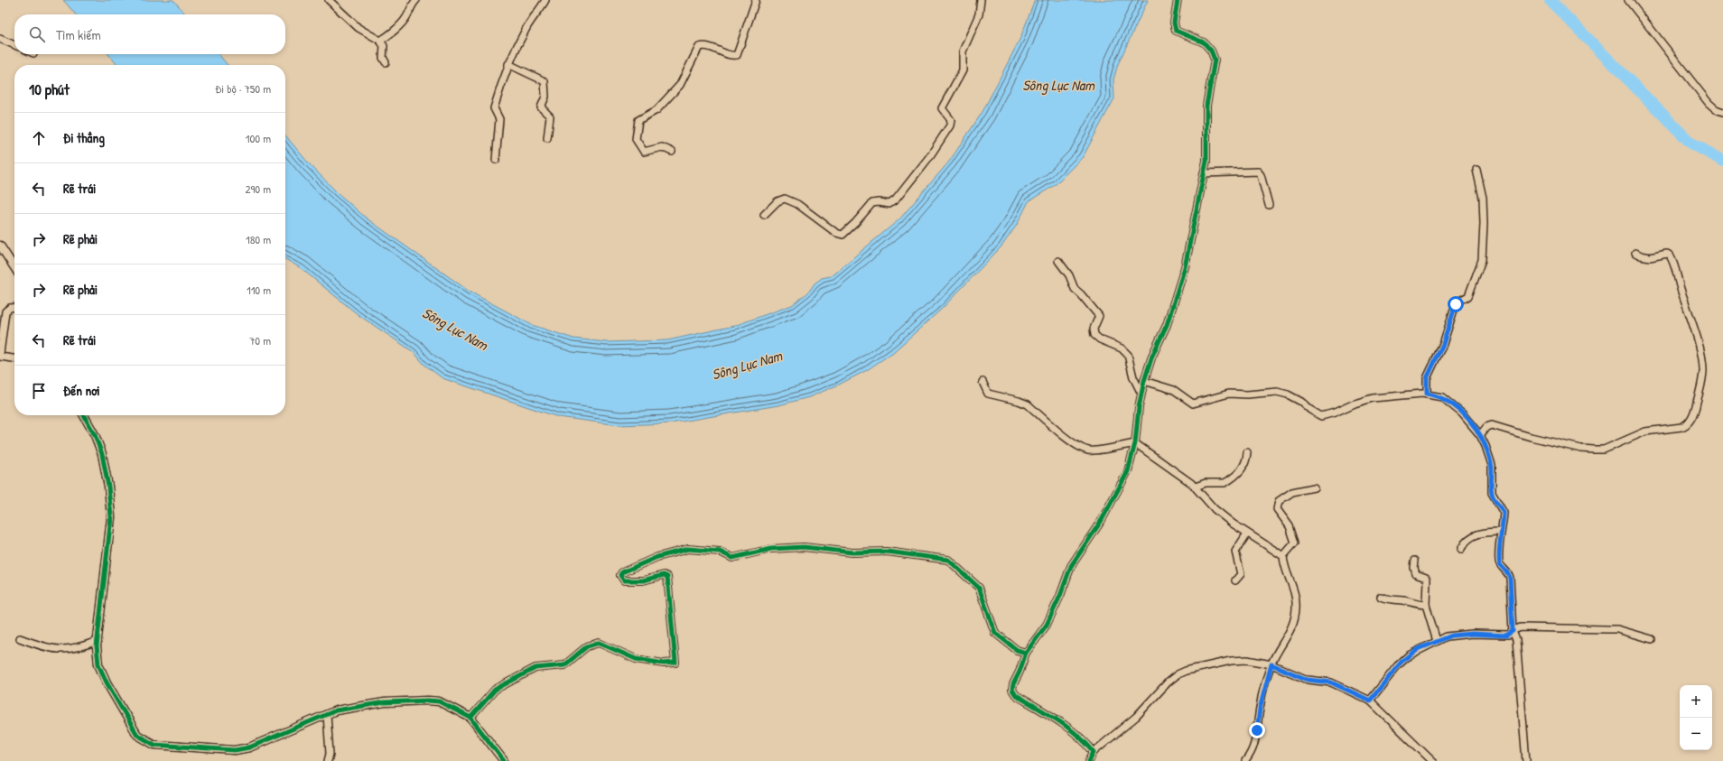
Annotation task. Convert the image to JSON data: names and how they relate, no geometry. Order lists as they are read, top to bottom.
{
  "water": ["Sông Lục Nam"],
  "page": {
    "search": "Tìm kiếm",
    "heading": ["10 phút", "Đi bộ · 750 m"],
    "list": [
      ["Đi thẳng", "100 m"],
      ["Rẽ trái", "290 m"],
      ["Rẽ phải", "180 m"],
      ["Rẽ phải", "110 m"],
      ["Rẽ trái", "70 m"],
      "Đến nơi"
    ],
    "map_buttons": ["+", "−"]
  }
}
